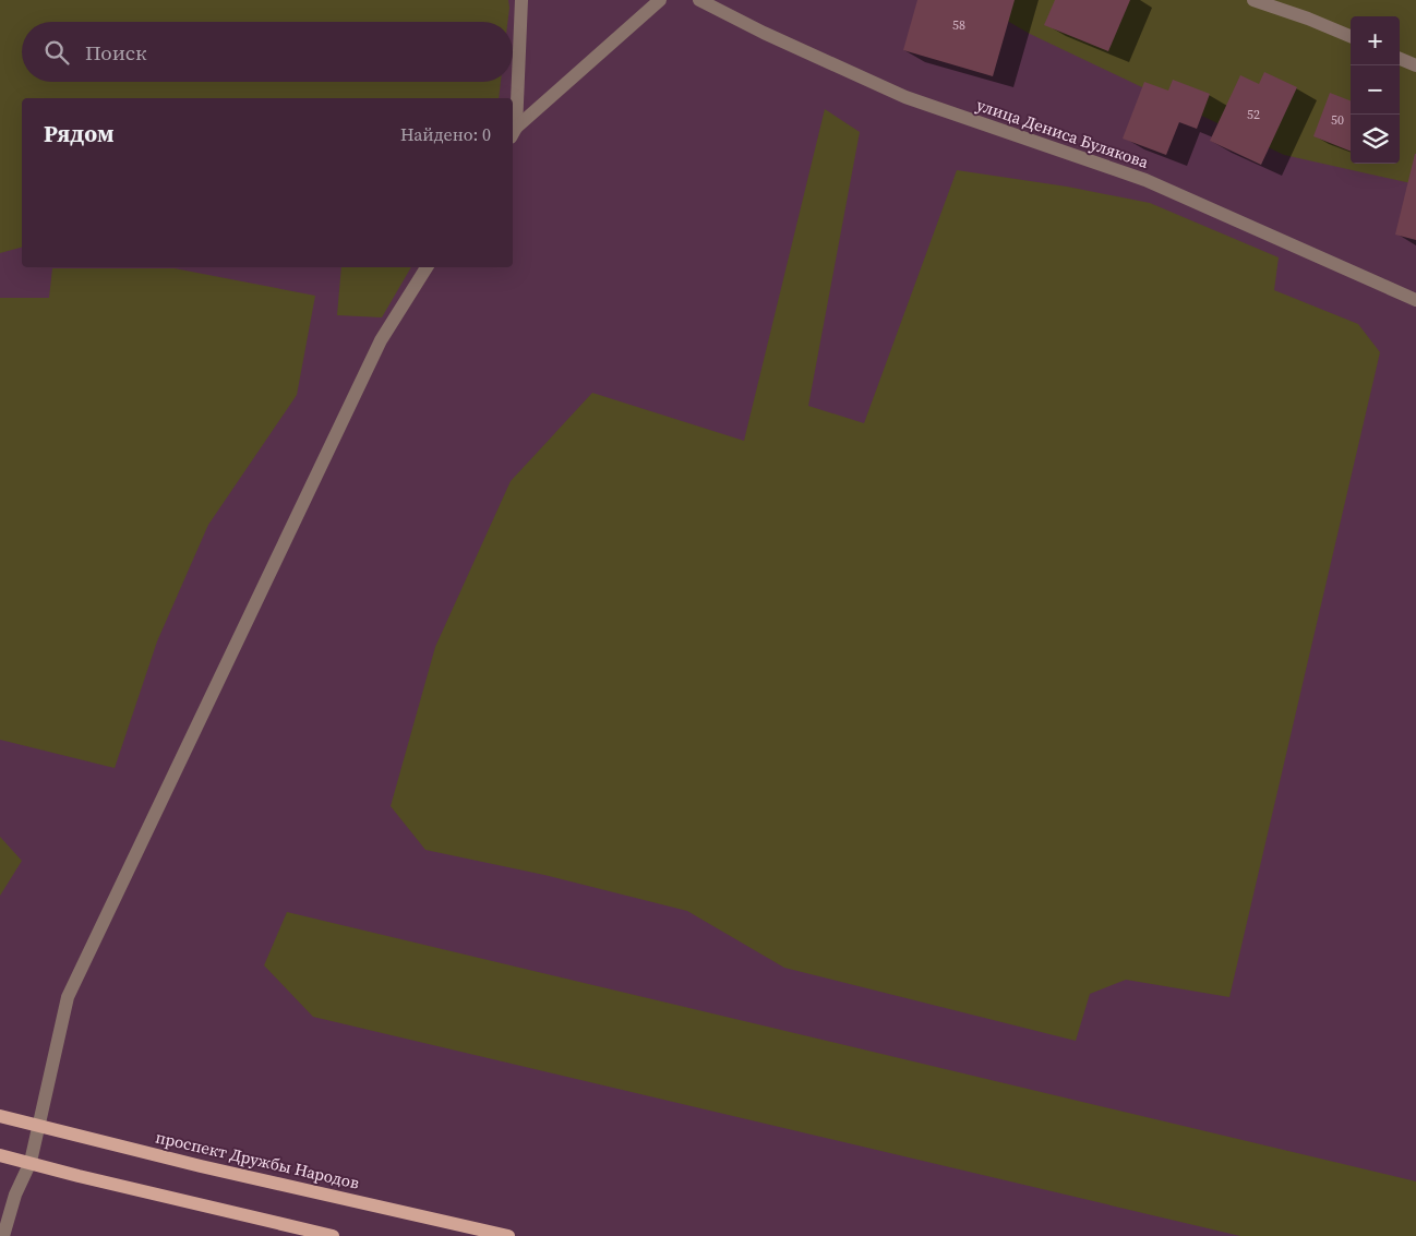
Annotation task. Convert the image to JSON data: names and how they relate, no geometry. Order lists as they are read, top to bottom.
{
  "streets": {
    "main road": ["проспект Дружбы Народов"],
    "street": ["улица Дениса Булякова"]
  },
  "house_numbers": ["58", "52", "50"],
  "page": {
    "map_buttons": ["+", "−"],
    "search": "Поиск",
    "heading": ["Рядом", "Найдено: 0"]
  }
}
